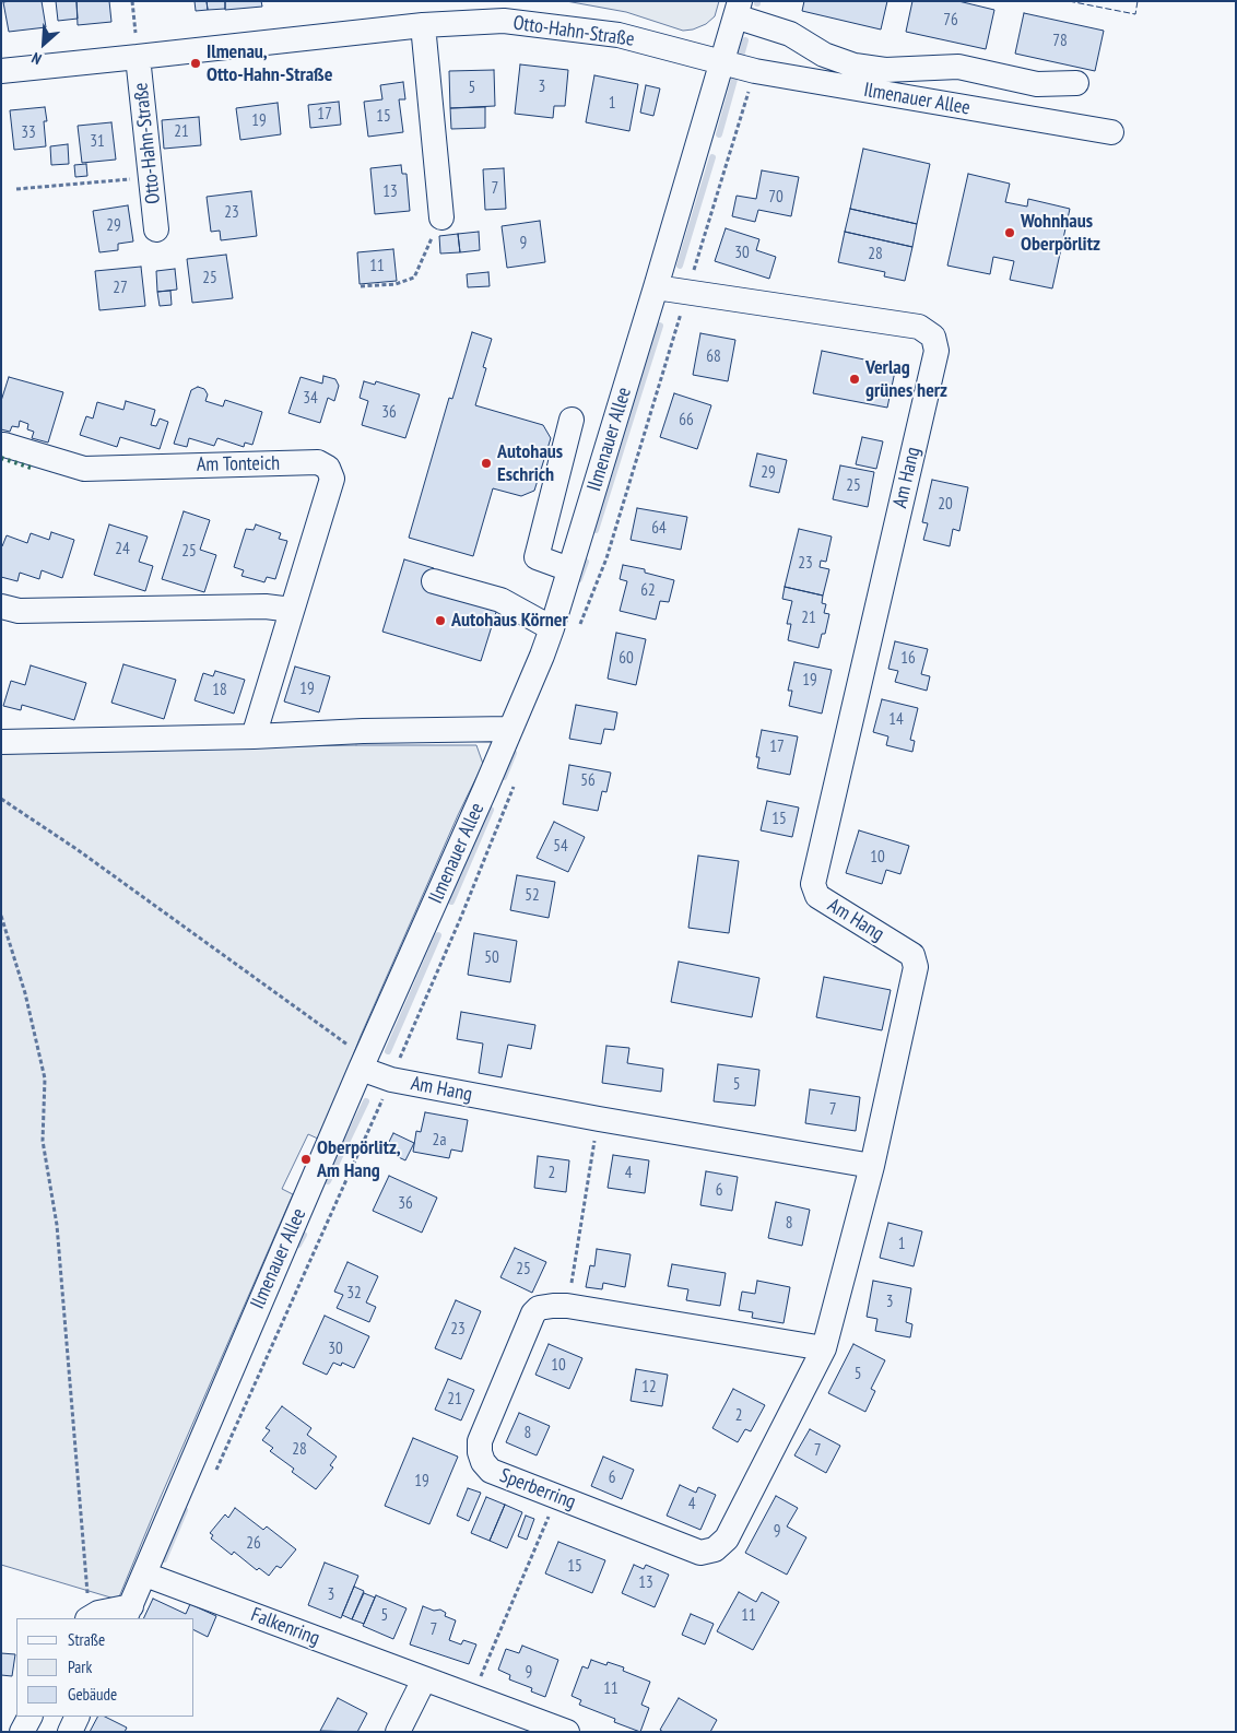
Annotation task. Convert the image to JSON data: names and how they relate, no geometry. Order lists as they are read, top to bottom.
{
  "streets": {
    "street": [
      "Otto-Hahn-Straße",
      "Ilmenauer Allee",
      "Am Tonteich",
      "Am Hang",
      "Sperberring",
      "Falkenring"
    ]
  },
  "crossings": [
    ["Otto-Hahn-Straße", "Ilmenauer Allee"],
    ["Ilmenauer Allee", "Am Hang"],
    ["Ilmenauer Allee", "Falkenring"],
    ["Am Hang", "Sperberring"]
  ],
  "places": [
    "Ilmenau, Otto-Hahn-Straße",
    "Wohnhaus Oberpörlitz",
    "Verlag grünes herz",
    "Autohaus Eschrich",
    "Autohaus Körner",
    "Oberpörlitz, Am Hang"
  ],
  "house_numbers": [
    "76",
    "78",
    "3",
    "5",
    "1",
    "17",
    "15",
    "19",
    "21",
    "33",
    "31",
    "7",
    "13",
    "70",
    "23",
    "29",
    "9",
    "30",
    "28",
    "11",
    "25",
    "27",
    "68",
    "34",
    "36",
    "66",
    "29",
    "25",
    "20",
    "64",
    "24",
    "25",
    "23",
    "62",
    "21",
    "60",
    "16",
    "19",
    "19",
    "18",
    "14",
    "17",
    "56",
    "15",
    "54",
    "10",
    "52",
    "50",
    "5",
    "7",
    "2a",
    "2",
    "4",
    "6",
    "36",
    "8",
    "1",
    "25",
    "32",
    "3",
    "23",
    "30",
    "10",
    "5",
    "12",
    "21",
    "2",
    "8",
    "28",
    "7",
    "6",
    "19",
    "4",
    "9",
    "26",
    "15",
    "13",
    "3",
    "5",
    "11",
    "7",
    "9",
    "11"
  ],
  "legend": ["Straße", "Park", "Gebäude"],
  "north": "bottom left"
}
